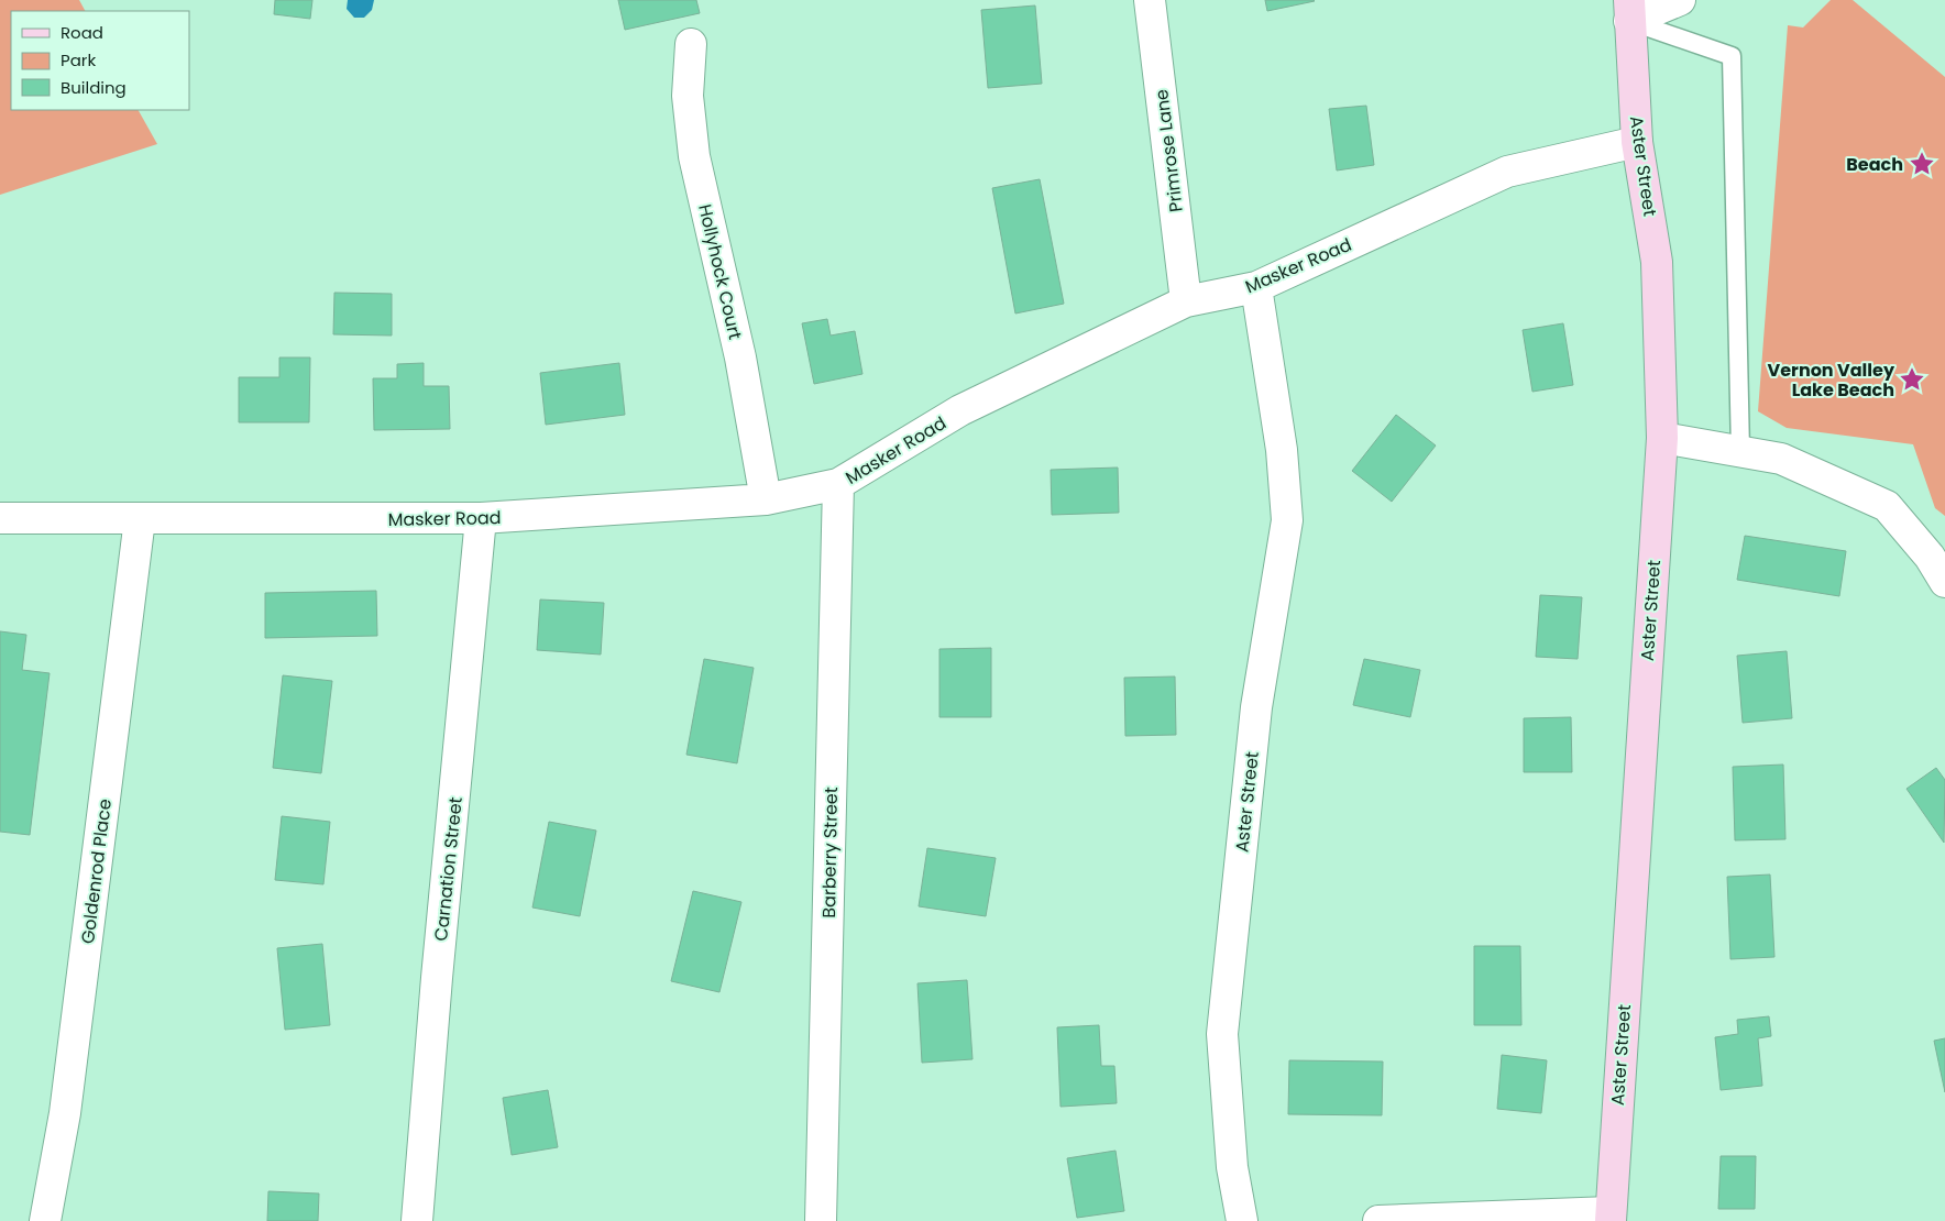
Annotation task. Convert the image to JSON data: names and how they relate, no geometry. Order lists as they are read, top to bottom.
{
  "streets": {
    "street": [
      "Primrose Lane",
      "Aster Street",
      "Masker Road",
      "Hollyhock Court",
      "Barberry Street",
      "Carnation Street",
      "Goldenrod Place"
    ]
  },
  "crossings": [
    ["Primrose Lane", "Masker Road"],
    ["Aster Street", "Masker Road"],
    ["Masker Road", "Hollyhock Court"],
    ["Masker Road", "Barberry Street"],
    ["Masker Road", "Carnation Street"],
    ["Masker Road", "Goldenrod Place"]
  ],
  "places": {
    "place": ["Beach", "Vernon Valley Lake Beach"]
  },
  "legend": ["Road", "Park", "Building"]
}
